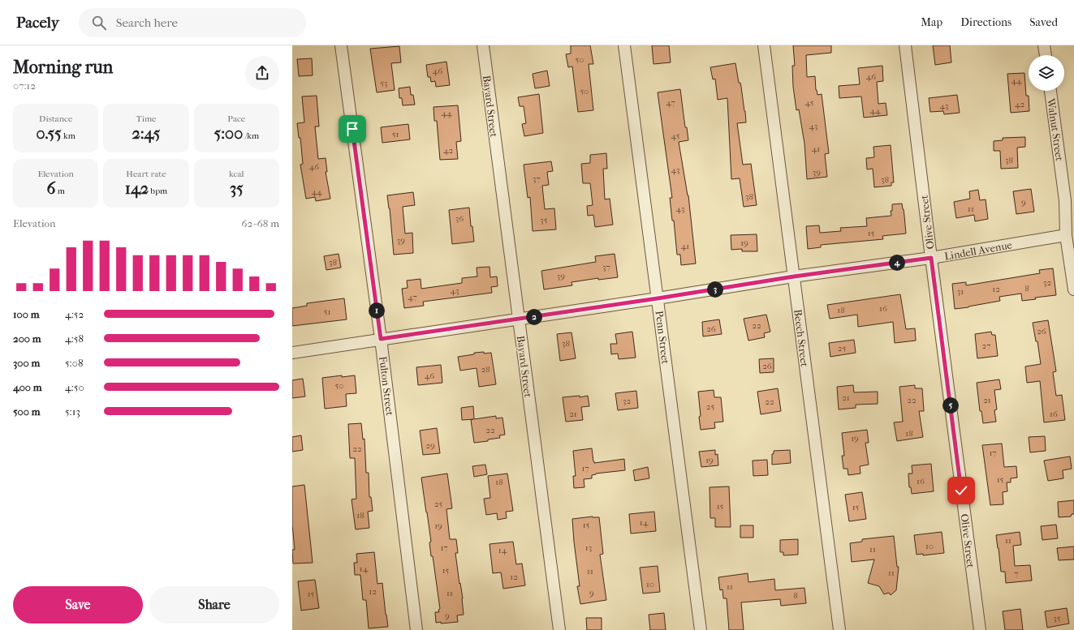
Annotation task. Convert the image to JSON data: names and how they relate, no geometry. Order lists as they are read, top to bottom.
{
  "streets": {
    "street": [
      "Bayard Street",
      "Walnut Street",
      "Olive Street",
      "Lindell Avenue",
      "Penn Street",
      "Beech Street",
      "Fulton Street"
    ]
  },
  "crossings": [
    ["Bayard Street", "Lindell Avenue"],
    ["Walnut Street", "Lindell Avenue"],
    ["Olive Street", "Lindell Avenue"],
    ["Lindell Avenue", "Penn Street"],
    ["Lindell Avenue", "Beech Street"],
    ["Lindell Avenue", "Fulton Street"]
  ],
  "house_numbers": [
    "50",
    "46",
    "46",
    "44",
    "53",
    "50",
    "47",
    "45",
    "42",
    "43",
    "44",
    "44",
    "43",
    "51",
    "45",
    "41",
    "42",
    "38",
    "46",
    "43",
    "39",
    "37",
    "38",
    "44",
    "38",
    "9",
    "43",
    "11",
    "36",
    "35",
    "15",
    "39",
    "19",
    "41",
    "38",
    "37",
    "39",
    "32",
    "8",
    "12",
    "43",
    "31",
    "47",
    "16",
    "18",
    "51",
    "22",
    "26",
    "26",
    "38",
    "27",
    "25",
    "26",
    "28",
    "46",
    "50",
    "21",
    "22",
    "21",
    "32",
    "22",
    "25",
    "21",
    "16",
    "22",
    "18",
    "19",
    "29",
    "22",
    "17",
    "19",
    "17",
    "15",
    "16",
    "18",
    "25",
    "15",
    "15",
    "18",
    "14",
    "15",
    "19",
    "11",
    "10",
    "17",
    "13",
    "11",
    "14",
    "14",
    "15",
    "11",
    "11",
    "7",
    "12",
    "10",
    "11",
    "12",
    "11",
    "9",
    "15",
    "8",
    "9",
    "35"
  ],
  "page": {
    "header": "Pacely",
    "search": "Search here",
    "nav": ["Map", "Directions", "Saved"],
    "heading": ["Morning run", "07:12"],
    "stats": [
      ["Distance", "0.55 km"],
      ["Time", "2:45"],
      ["Pace", "5:00 /km"],
      ["Elevation", "6 m"],
      ["Heart rate", "142 bpm"],
      ["kcal", "35"]
    ],
    "chart": ["Elevation", "62–68 m"],
    "pins": [
      "4",
      "3",
      "1",
      "2",
      "5"
    ],
    "list": [
      {
        "name": "100 m",
        "note": "4:52"
      },
      {
        "name": "200 m",
        "note": "4:58"
      },
      {
        "name": "300 m",
        "note": "5:08"
      },
      {
        "name": "400 m",
        "note": "4:50"
      },
      {
        "name": "500 m",
        "note": "5:13"
      }
    ],
    "buttons": ["Save", "Share"]
  }
}
